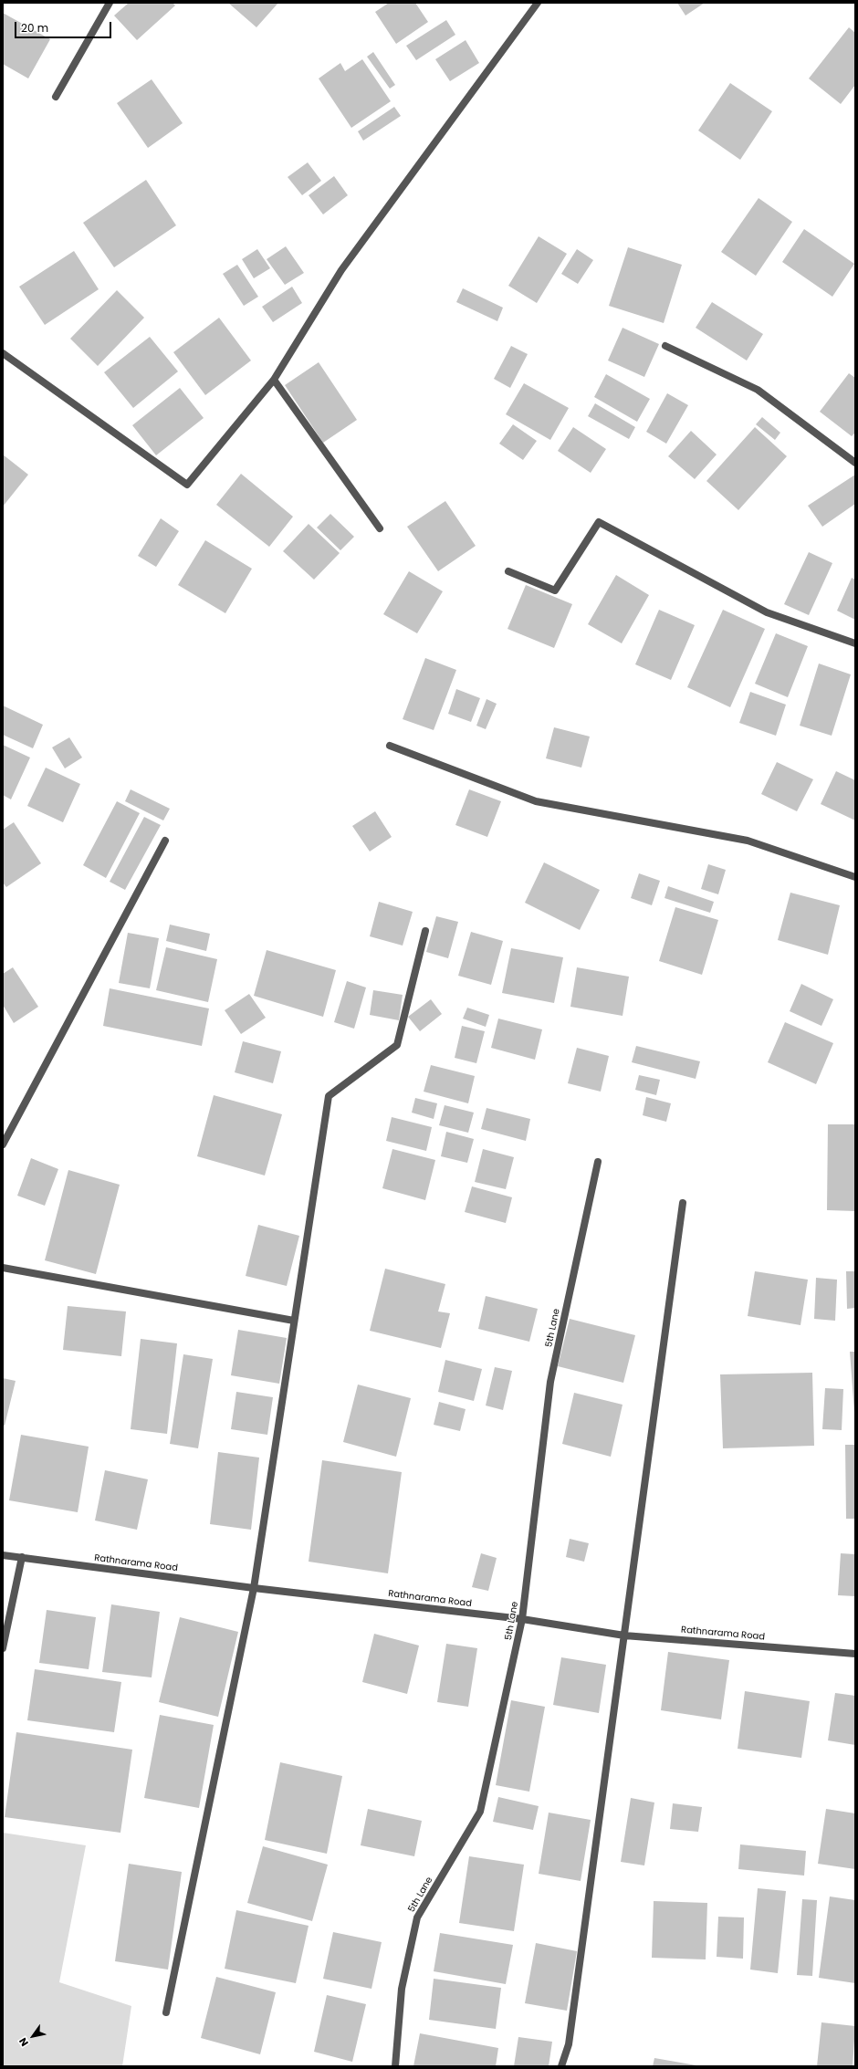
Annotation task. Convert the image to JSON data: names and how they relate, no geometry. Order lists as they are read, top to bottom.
{
  "streets": {
    "street": ["5th Lane", "Rathnarama Road"]
  },
  "crossings": [
    ["5th Lane", "Rathnarama Road"]
  ],
  "scale_bar": "20 m",
  "north": "bottom left"
}
